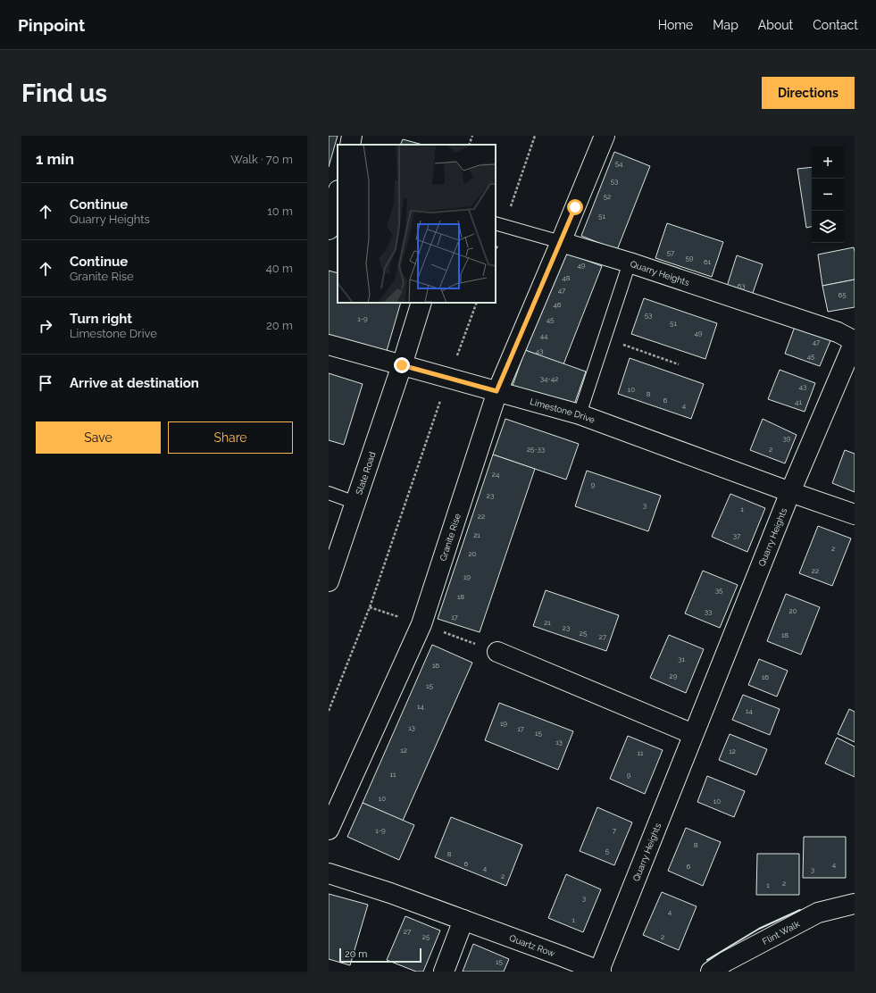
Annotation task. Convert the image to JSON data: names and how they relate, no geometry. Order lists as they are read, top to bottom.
{
  "streets": {
    "street": [
      "Quarry Heights",
      "Limestone Drive",
      "Slate Road",
      "Granite Rise",
      "Flint Walk",
      "Quartz Row"
    ]
  },
  "crossings": [
    ["Quarry Heights", "Limestone Drive"],
    ["Quarry Heights", "Granite Rise"],
    ["Quarry Heights", "Quartz Row"],
    ["Limestone Drive", "Slate Road"],
    ["Limestone Drive", "Granite Rise"]
  ],
  "house_numbers": [
    "54",
    "53",
    "52",
    "51",
    "57",
    "59",
    "61",
    "49",
    "48",
    "63",
    "47",
    "65",
    "46",
    "53",
    "1-9",
    "45",
    "51",
    "49",
    "44",
    "47",
    "43",
    "45",
    "34-42",
    "43",
    "10",
    "8",
    "6",
    "41",
    "4",
    "39",
    "25-33",
    "2",
    "24",
    "9",
    "23",
    "3",
    "1",
    "22",
    "21",
    "37",
    "2",
    "20",
    "22",
    "19",
    "35",
    "18",
    "20",
    "33",
    "17",
    "21",
    "23",
    "25",
    "18",
    "27",
    "31",
    "16",
    "29",
    "16",
    "15",
    "14",
    "14",
    "19",
    "13",
    "17",
    "15",
    "13",
    "12",
    "12",
    "11",
    "11",
    "9",
    "10",
    "10",
    "1-9",
    "7",
    "8",
    "5",
    "8",
    "6",
    "4",
    "6",
    "4",
    "3",
    "2",
    "2",
    "1",
    "3",
    "4",
    "1",
    "27",
    "25",
    "2",
    "15"
  ],
  "scale_bar": "20 m",
  "page": {
    "header": "Pinpoint",
    "nav": [
      "Home",
      "Map",
      "About",
      "Contact"
    ],
    "buttons": [
      "Directions",
      ["Save", "Share"]
    ],
    "title": "Find us",
    "heading": ["1 min", "Walk · 70 m"],
    "map_buttons": ["+", "−"],
    "list": [
      ["Continue", "Quarry Heights", "10 m"],
      ["Continue", "Granite Rise", "40 m"],
      ["Turn right", "Limestone Drive", "20 m"],
      "Arrive at destination"
    ],
    "scale": "20 m"
  }
}
